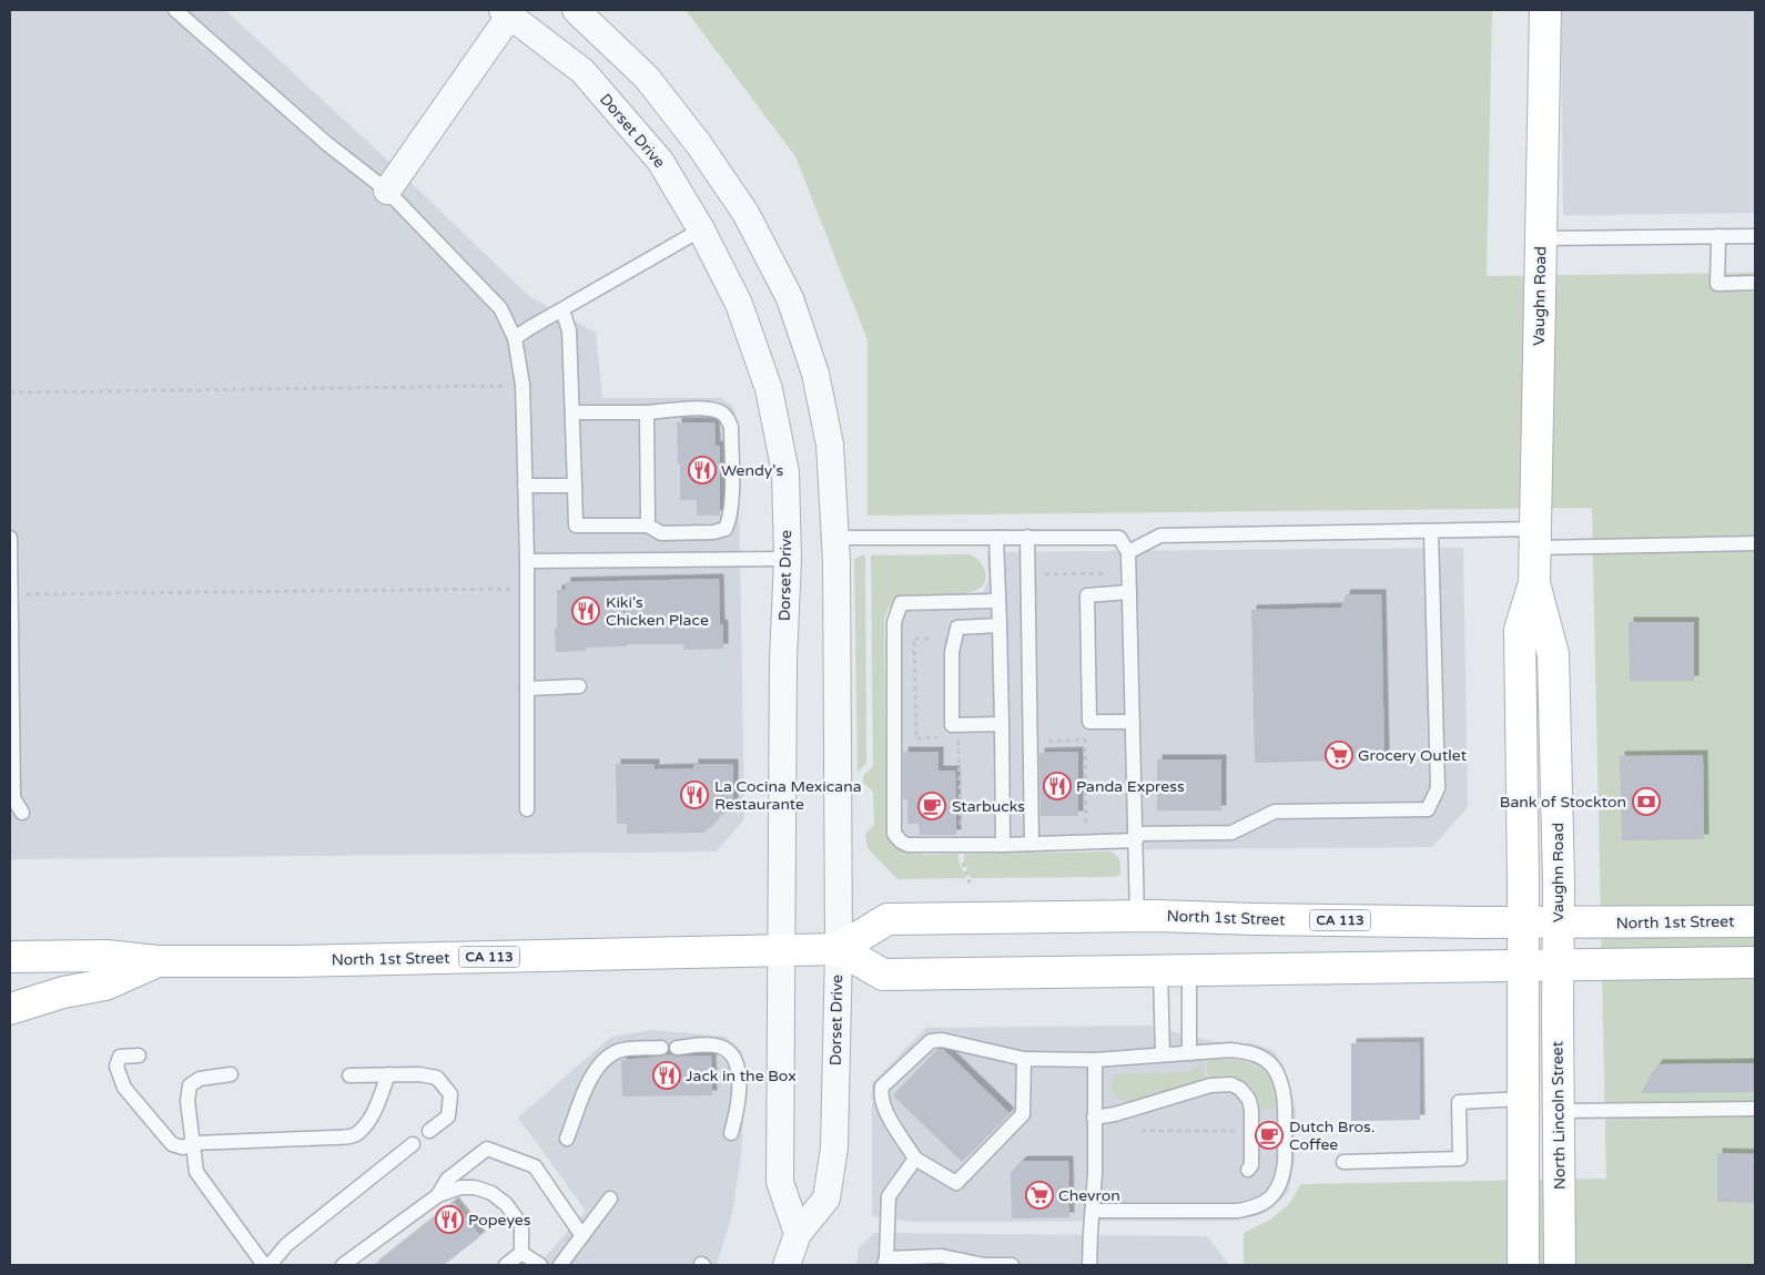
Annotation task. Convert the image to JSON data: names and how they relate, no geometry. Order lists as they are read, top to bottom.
{
  "streets": {
    "main road": [
      "Vaughn Road",
      "North 1st Street",
      "CA 113",
      "North Lincoln Street"
    ],
    "street": ["Dorset Drive"]
  },
  "crossings": [
    ["Dorset Drive", "North 1st Street"],
    ["Vaughn Road", "North 1st Street"],
    ["Vaughn Road", "North Lincoln Street"],
    ["North 1st Street", "CA 113"]
  ],
  "places": {
    "restaurant": [
      "Wendy's",
      "Kiki's Chicken Place",
      "Panda Express",
      "La Cocina Mexicana Restaurante",
      "Jack in the Box",
      "Popeyes"
    ],
    "supermarket": ["Grocery Outlet", "Chevron"],
    "bank": ["Bank of Stockton"],
    "cafe": ["Starbucks", "Dutch Bros. Coffee"]
  }
}
